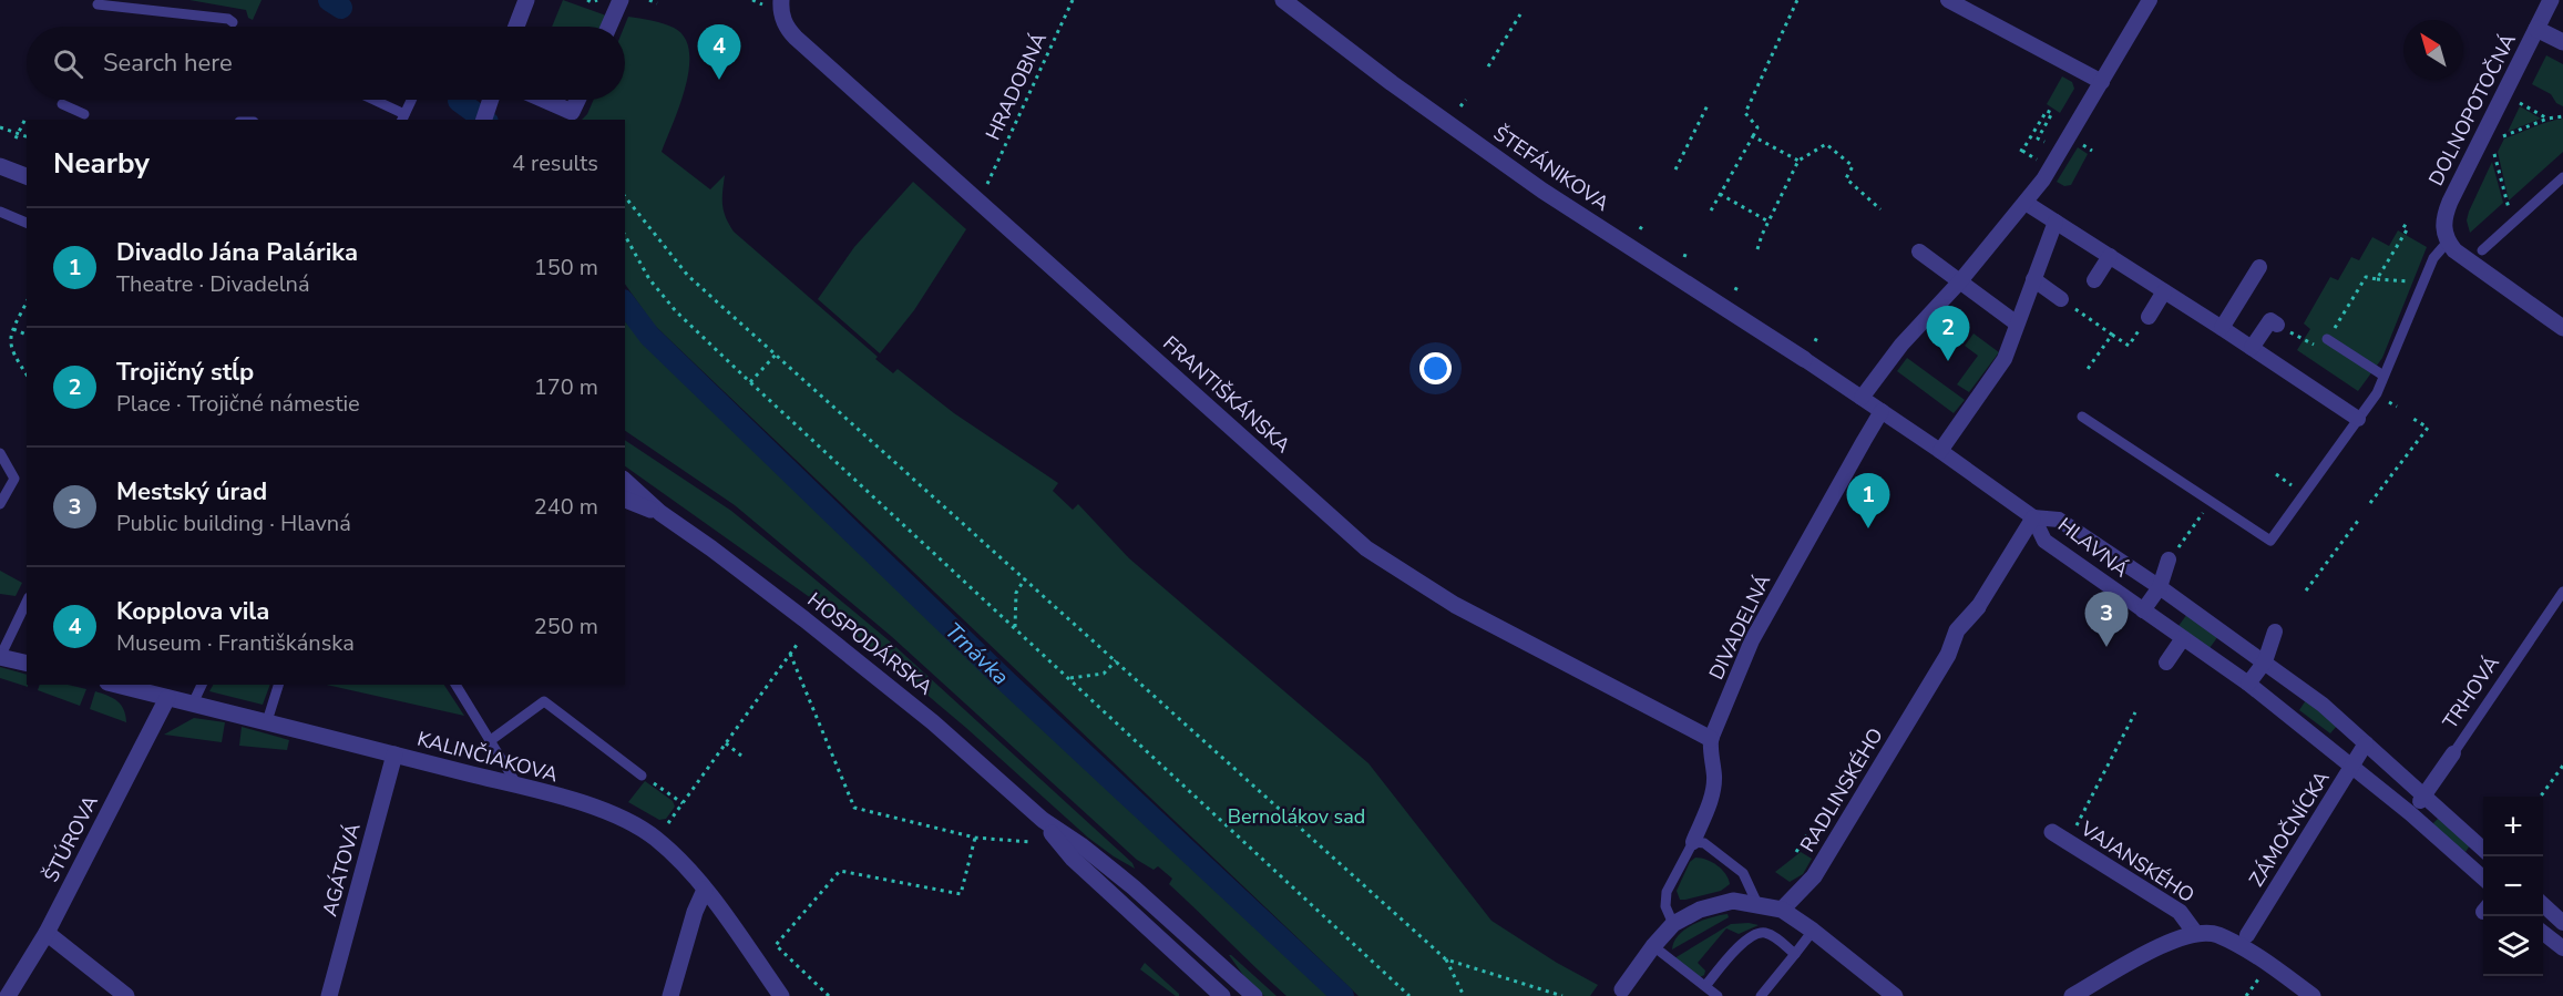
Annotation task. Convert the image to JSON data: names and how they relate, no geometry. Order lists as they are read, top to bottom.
{
  "streets": {
    "street": [
      "DOLNOPOTOČNÁ",
      "ŠTEFÁNIKOVA",
      "FRANTIŠKÁNSKA",
      "HLAVNÁ",
      "DIVADELNÁ",
      "HOSPODÁRSKA",
      "TRHOVÁ",
      "KALINČIAKOVA",
      "RADLINSKÉHO",
      "ZÁMOČNÍCKA",
      "ŠTÚROVA",
      "VAJANSKÉHO",
      "AGÁTOVÁ"
    ],
    "path": ["HRADOBNÁ"]
  },
  "crossings": [
    ["FRANTIŠKÁNSKA", "DIVADELNÁ"],
    ["HLAVNÁ", "TRHOVÁ"],
    ["HLAVNÁ", "RADLINSKÉHO"],
    ["HLAVNÁ", "ZÁMOČNÍCKA"],
    ["KALINČIAKOVA", "ŠTÚROVA"],
    ["KALINČIAKOVA", "AGÁTOVÁ"]
  ],
  "water": ["Trnávka"],
  "parks": ["Bernolákov sad"],
  "north": "top left",
  "page": {
    "pins": [
      "4",
      "2",
      "1",
      "3"
    ],
    "search": "Search here",
    "heading": ["Nearby", "4 results"],
    "list": [
      {
        "mark": "1",
        "name": "Divadlo Jána Palárika",
        "note": "Theatre · Divadelná",
        "value": "150 m"
      },
      {
        "mark": "2",
        "name": "Trojičný stĺp",
        "note": "Place · Trojičné námestie",
        "value": "170 m"
      },
      {
        "mark": "3",
        "name": "Mestský úrad",
        "note": "Public building · Hlavná",
        "value": "240 m"
      },
      {
        "mark": "4",
        "name": "Kopplova vila",
        "note": "Museum · Františkánska",
        "value": "250 m"
      }
    ],
    "map_buttons": ["+", "−"]
  }
}
